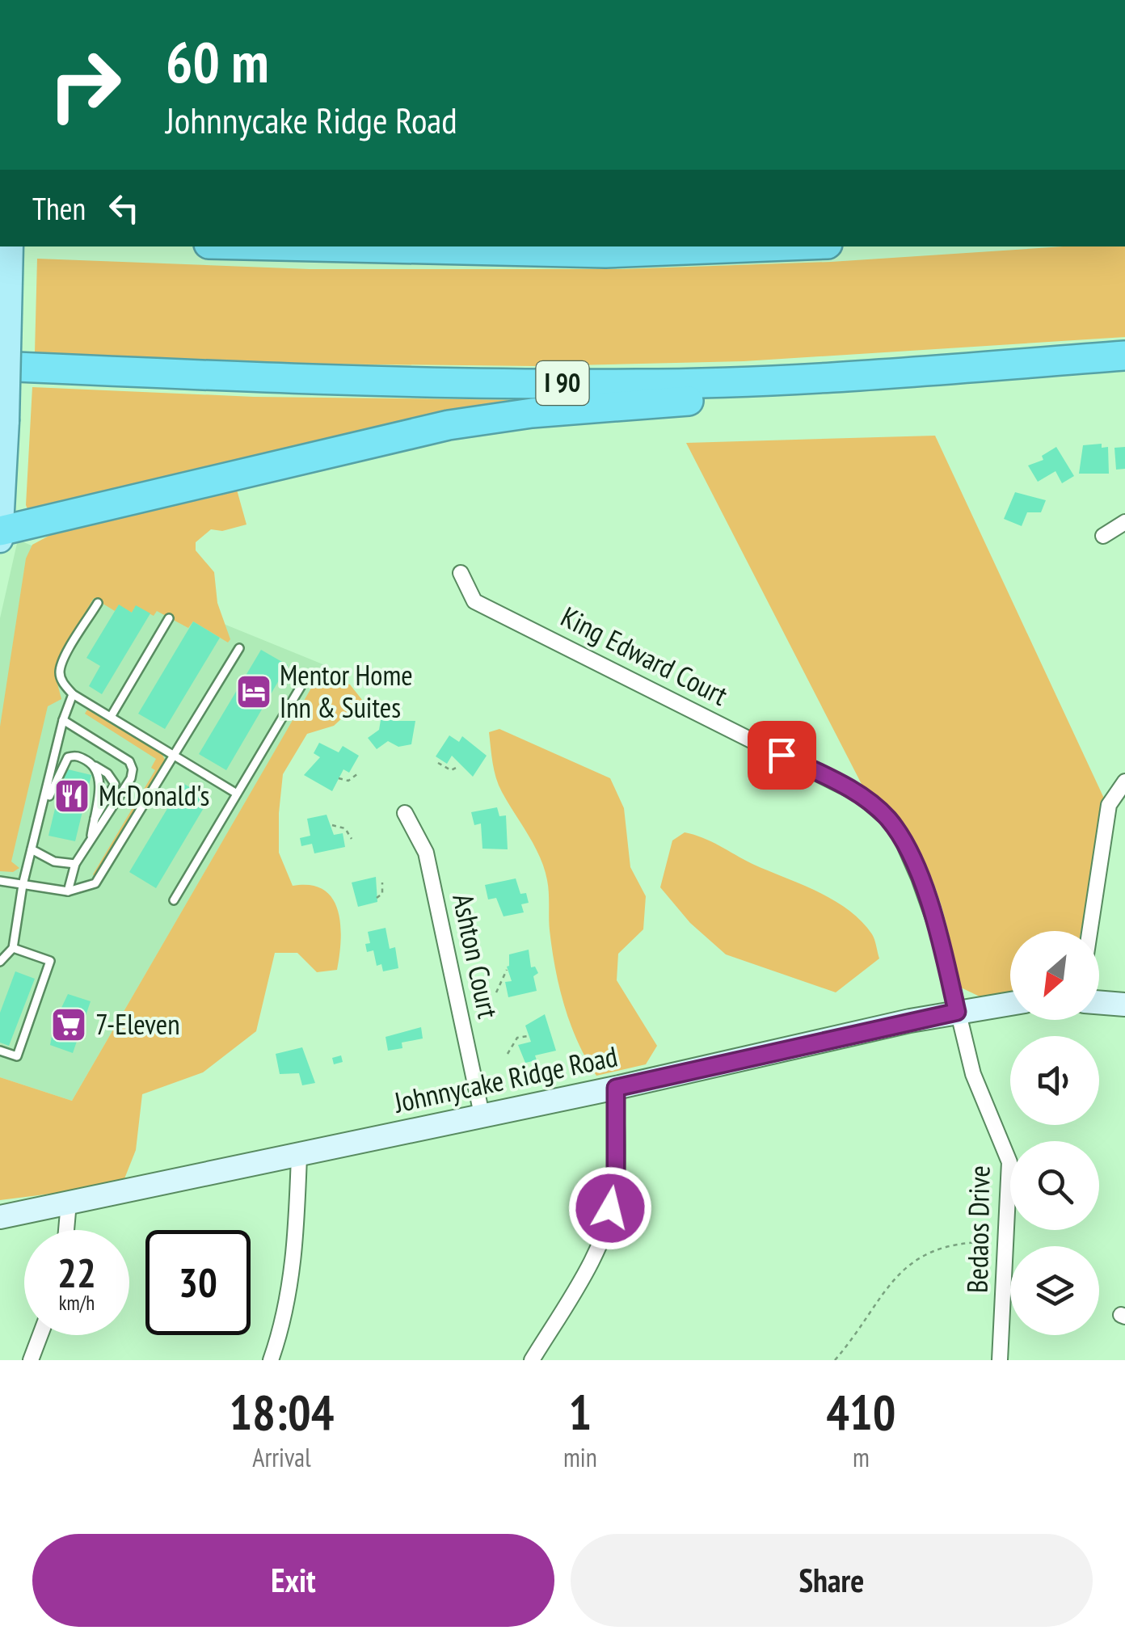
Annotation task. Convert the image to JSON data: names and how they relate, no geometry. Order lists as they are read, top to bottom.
{
  "streets": {
    "highway": ["I 90"],
    "main road": ["Johnnycake Ridge Road"],
    "street": ["King Edward Court", "Ashton Court", "Bedaos Drive"]
  },
  "crossings": [
    ["King Edward Court", "Johnnycake Ridge Road"],
    ["King Edward Court", "Bedaos Drive"],
    ["Ashton Court", "Johnnycake Ridge Road"],
    ["Johnnycake Ridge Road", "Bedaos Drive"]
  ],
  "places": {
    "hotel": ["Mentor Home Inn & Suites"],
    "restaurant": ["McDonald's"],
    "supermarket": ["7-Eleven"]
  },
  "north": "bottom left",
  "page": {
    "turn": ["60 m", "Johnnycake Ridge Road"],
    "then": "Then",
    "speed": "22 km/h",
    "limit": "30",
    "eta": [
      "18:04",
      "Arrival",
      "1",
      "min",
      "410",
      "m"
    ],
    "buttons": ["Exit", "Share"]
  }
}
